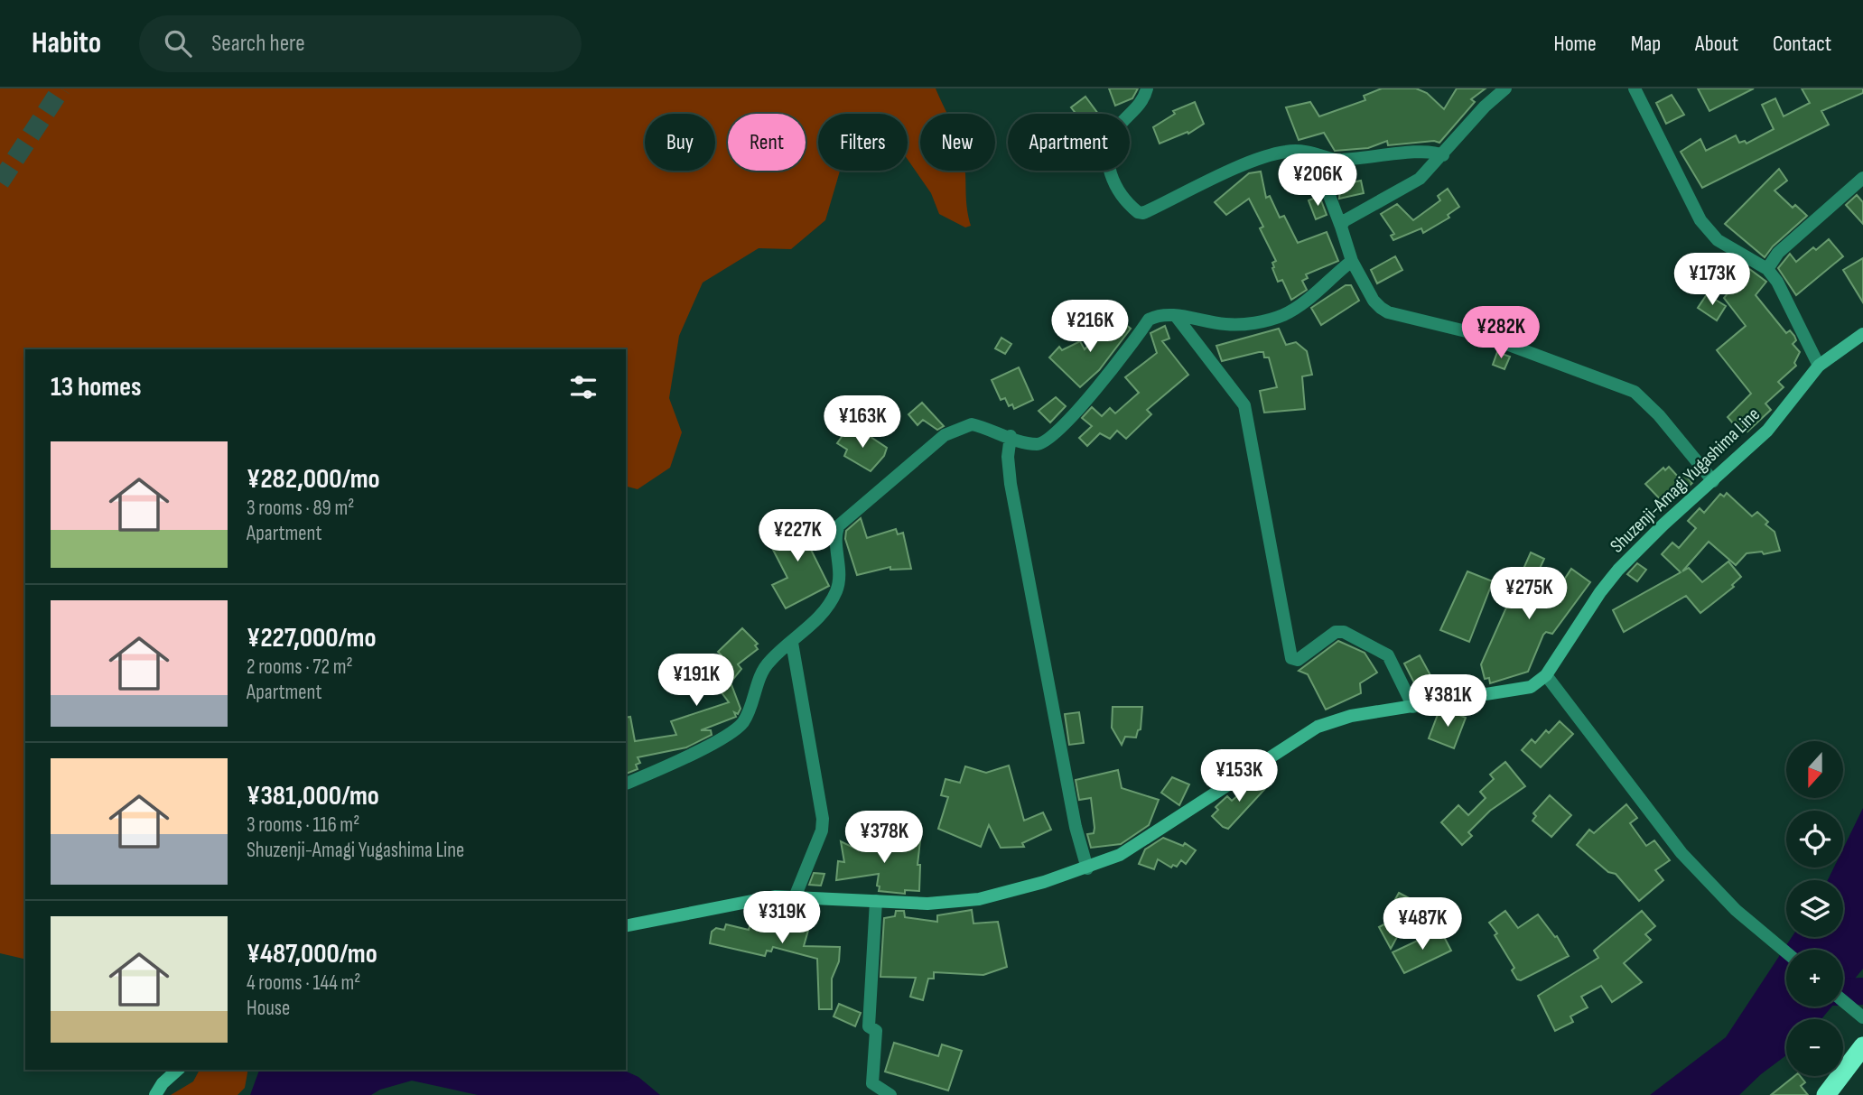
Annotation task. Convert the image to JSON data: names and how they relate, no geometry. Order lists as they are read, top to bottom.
{
  "streets": {
    "main road": ["Shuzenji-Amagi Yugashima Line"]
  },
  "north": "bottom",
  "page": {
    "header": "Habito",
    "search": "Search here",
    "nav": [
      "Home",
      "Map",
      "About",
      "Contact"
    ],
    "chip": [
      "Buy",
      "Rent",
      "Filters",
      "New",
      "Apartment"
    ],
    "price": [
      "¥206K",
      "¥173K",
      "¥216K",
      "¥282K",
      "¥163K",
      "¥227K",
      "¥275K",
      "¥191K",
      "¥381K",
      "¥153K",
      "¥378K",
      "¥319K",
      "¥487K"
    ],
    "heading": "13 homes",
    "list": [
      {
        "name": "¥282,000/mo",
        "note": "3 rooms · 89 m² · Apartment"
      },
      {
        "name": "¥227,000/mo",
        "note": "2 rooms · 72 m² · Apartment"
      },
      {
        "name": "¥381,000/mo",
        "note": "3 rooms · 116 m² · Shuzenji-Amagi Yugashima Line"
      },
      {
        "name": "¥487,000/mo",
        "note": "4 rooms · 144 m² · House"
      }
    ],
    "map_buttons": ["+", "−"]
  }
}
